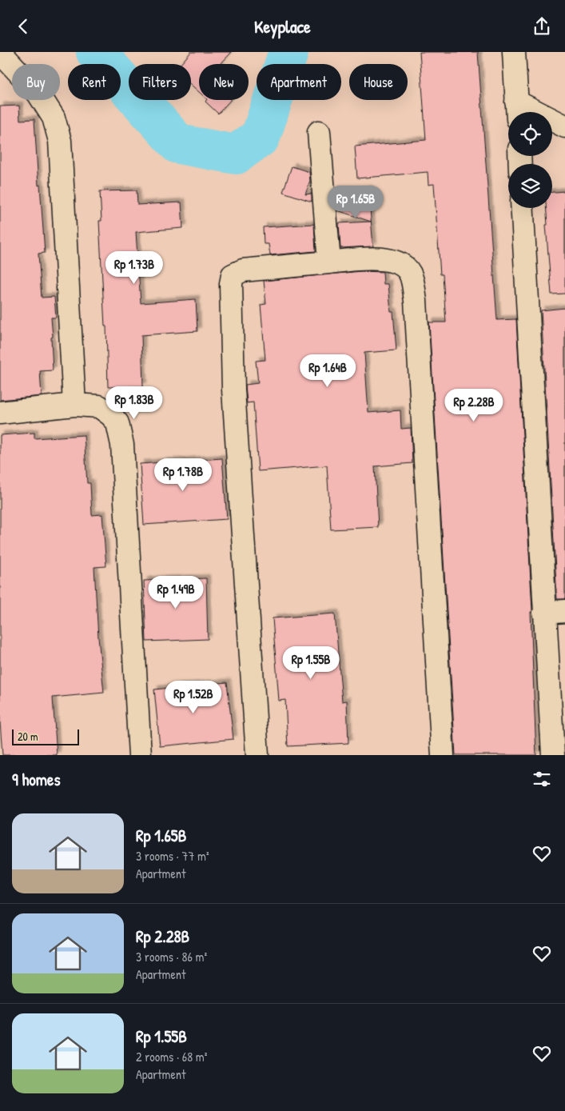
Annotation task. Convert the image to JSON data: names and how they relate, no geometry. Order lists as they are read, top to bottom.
{
  "scale_bar": "20 m",
  "page": {
    "header": "Keyplace",
    "chip": [
      "Buy",
      "Rent",
      "Filters",
      "New",
      "Apartment",
      "House"
    ],
    "price": [
      "Rp 1.65B",
      "Rp 1.73B",
      "Rp 1.64B",
      "Rp 1.83B",
      "Rp 2.28B",
      "Rp 1.78B",
      "Rp 1.49B",
      "Rp 1.55B",
      "Rp 1.52B"
    ],
    "scale": "20 m",
    "heading": "9 homes",
    "list": [
      {
        "name": "Rp 1.65B",
        "note": "3 rooms · 77 m² · Apartment"
      },
      {
        "name": "Rp 2.28B",
        "note": "3 rooms · 86 m² · Apartment"
      },
      {
        "name": "Rp 1.55B",
        "note": "2 rooms · 68 m² · Apartment"
      }
    ]
  }
}
